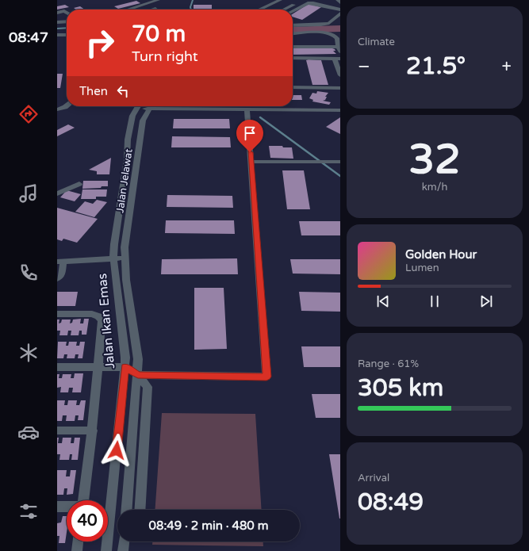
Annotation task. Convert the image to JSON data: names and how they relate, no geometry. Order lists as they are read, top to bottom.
{
  "streets": {
    "street": ["Jalan Jelawat", "Jalan Ikan Emas"]
  },
  "crossings": [
    ["Jalan Jelawat", "Jalan Ikan Emas"]
  ],
  "page": {
    "tabs": "08:47",
    "tile": [
      "Climate",
      ["32", "km/h"],
      ["Range · 61%", "305 km"],
      ["Arrival", "08:49"]
    ],
    "turn": ["70 m", "Turn right"],
    "heat": ["−", "21.5°", "+"],
    "then": "Then",
    "song": ["Golden Hour", "Lumen"],
    "limit": "40",
    "trip": "08:49 · 2 min · 480 m"
  }
}
